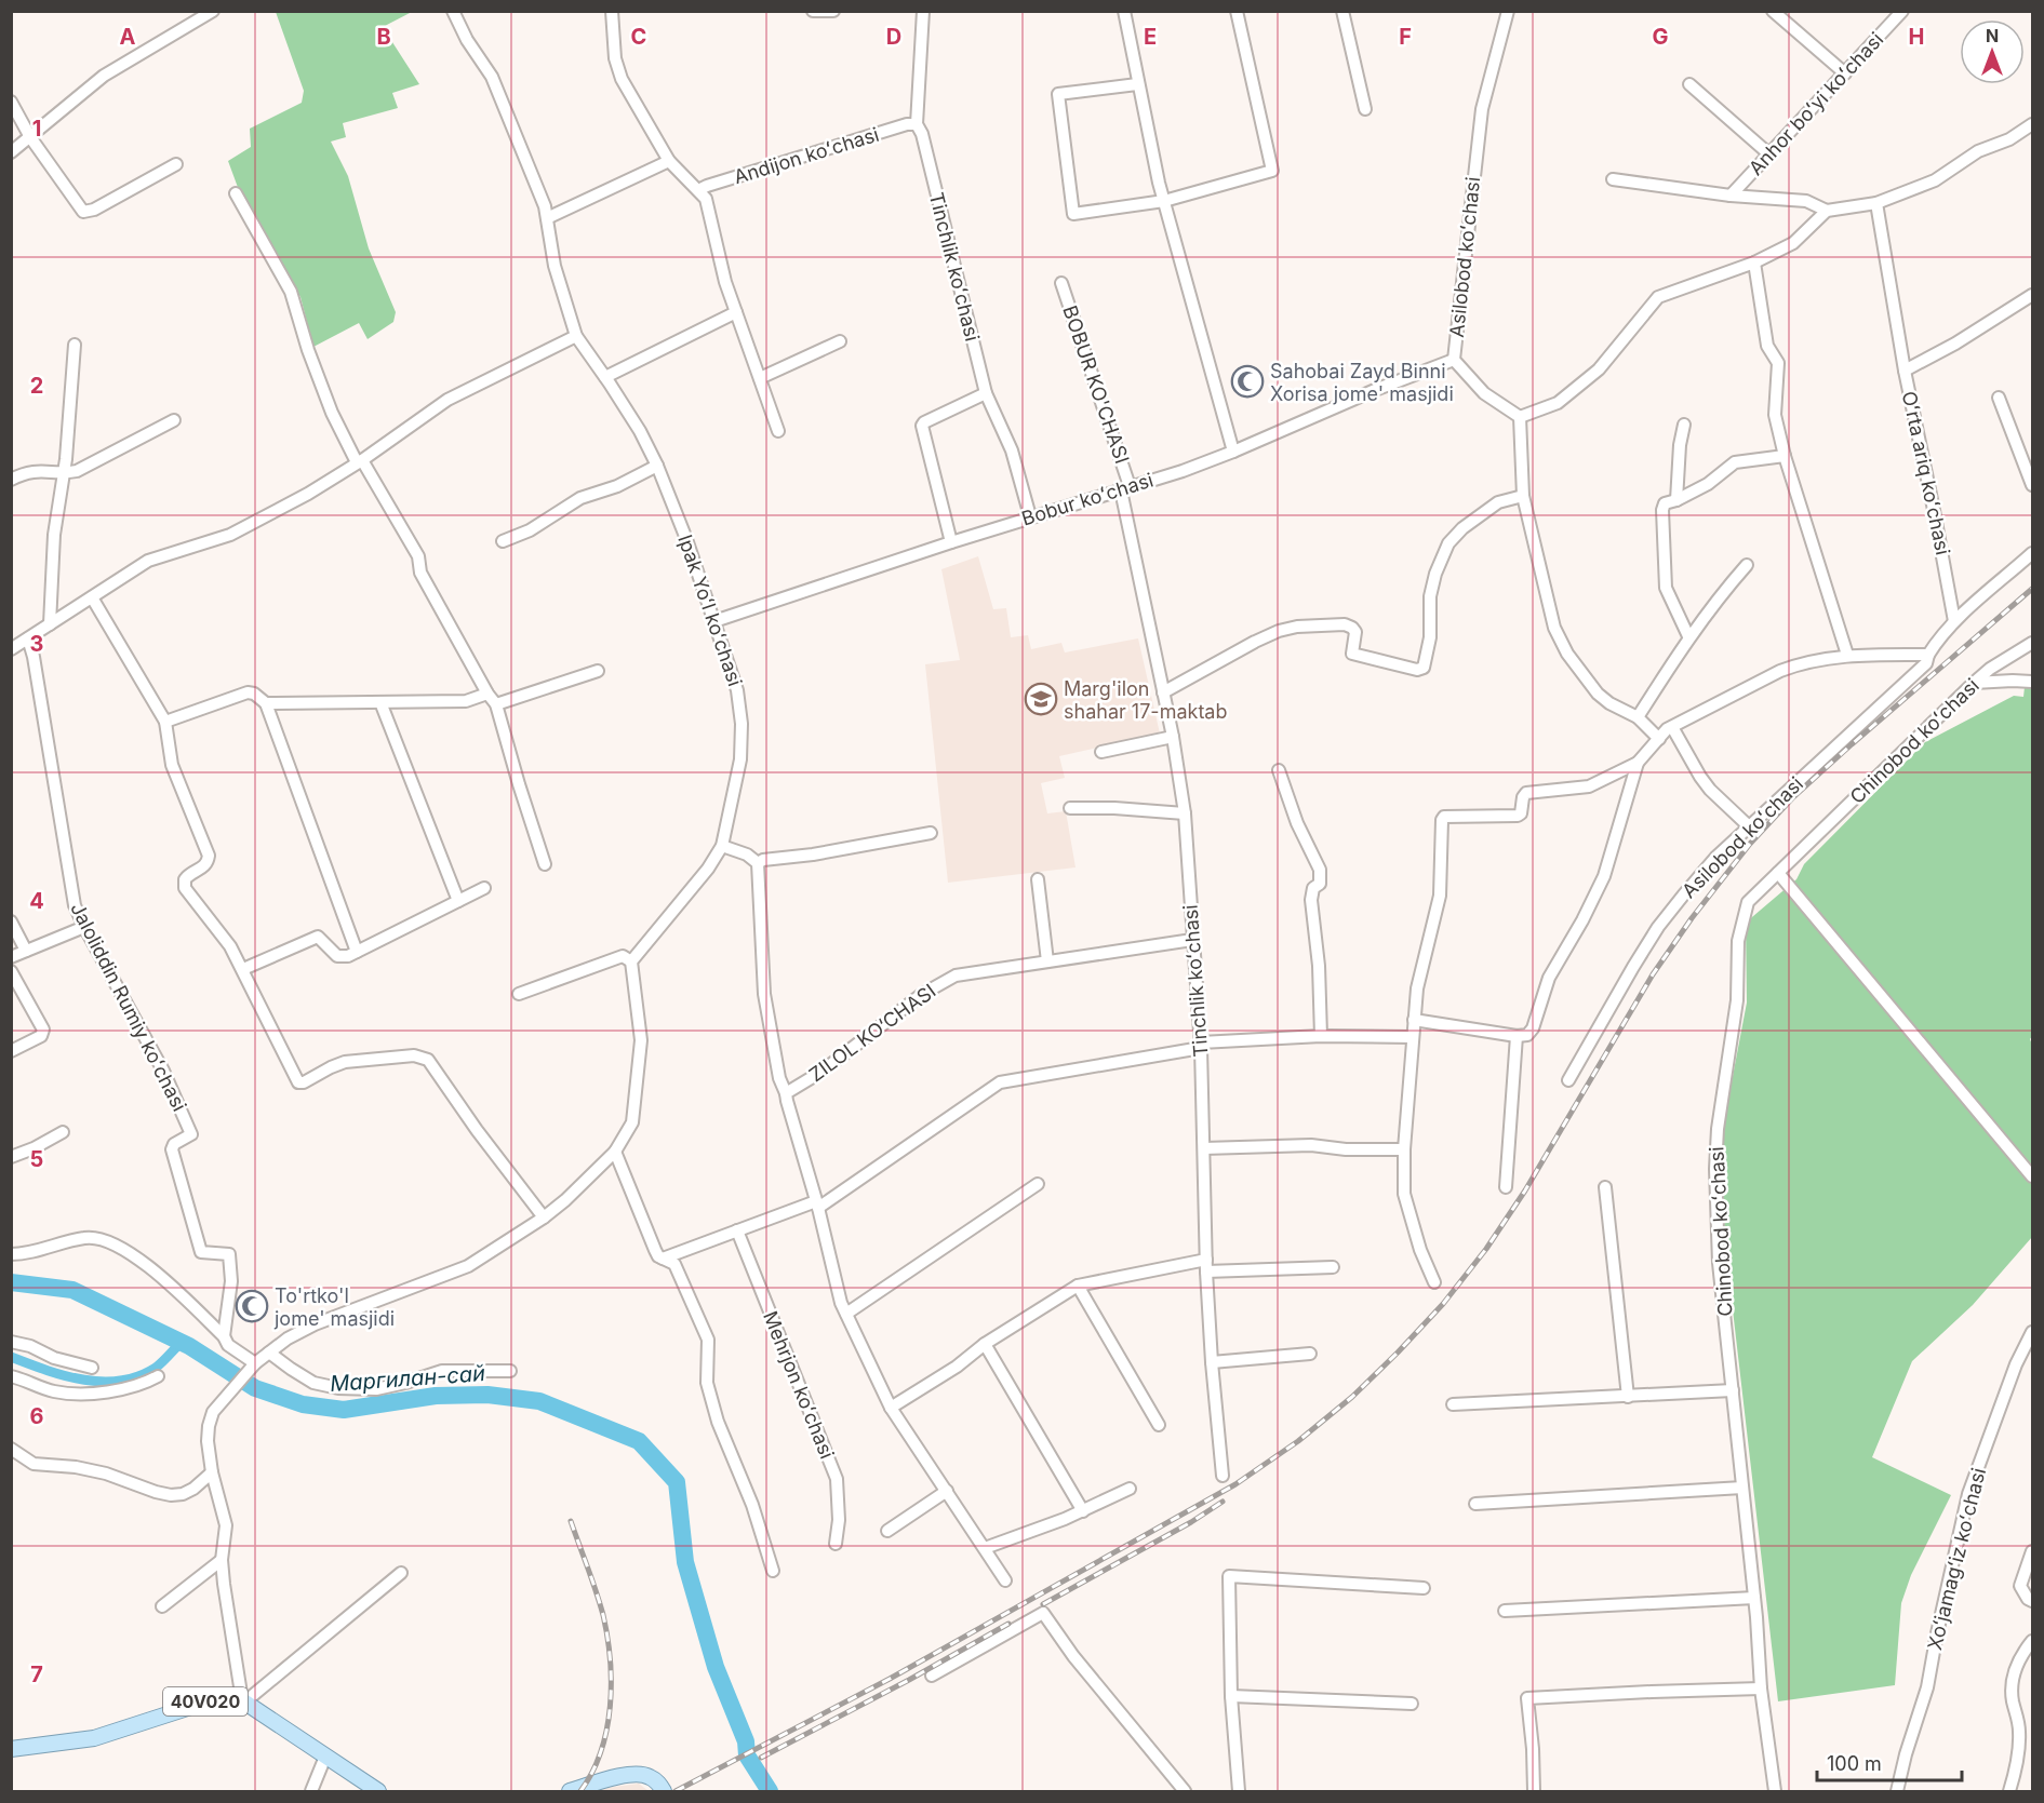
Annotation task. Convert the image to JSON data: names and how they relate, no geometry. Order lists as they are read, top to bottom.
{
  "streets": {
    "main road": ["40V020"],
    "street": [
      "Anhor boʻyi koʻchasi",
      "Andijon koʻchasi",
      "Asilobod koʻchasi",
      "Tinchlik koʻchasi",
      "BOBUR KO'CHASI",
      "Oʻrta ariq koʻchasi",
      "Bobur koʻchasi",
      "Ipak Yoʻl koʻchasi",
      "Chinobod koʻchasi",
      "Jaloliddin Rumiy koʻchasi",
      "ZILOL KO‘CHASI",
      "Mehrjon koʻchasi",
      "Xoʻjamagʻiz koʻchasi"
    ]
  },
  "crossings": [
    ["Andijon koʻchasi", "Tinchlik koʻchasi"],
    ["Asilobod koʻchasi", "Oʻrta ariq koʻchasi"],
    ["Asilobod koʻchasi", "Bobur koʻchasi"],
    ["Tinchlik koʻchasi", "BOBUR KO'CHASI"],
    ["Tinchlik koʻchasi", "Bobur koʻchasi"],
    ["Tinchlik koʻchasi", "ZILOL KO‘CHASI"],
    ["BOBUR KO'CHASI", "Bobur koʻchasi"],
    ["Bobur koʻchasi", "Ipak Yoʻl koʻchasi"]
  ],
  "water": ["Маргилан-сай"],
  "places": {
    "mosque": ["Sahobai Zayd Binni Xorisa jome' masjidi", "To'rtko'l jome' masjidi"],
    "school or university": ["Marg'ilon shahar 17-maktab"]
  },
  "scale_bar": "100 m",
  "north": "top",
  "grid": {
    "columns": [
      "A",
      "B",
      "C",
      "D",
      "E",
      "F",
      "G",
      "H"
    ],
    "rows": [
      "1",
      "2",
      "3",
      "4",
      "5",
      "6",
      "7"
    ]
  }
}
